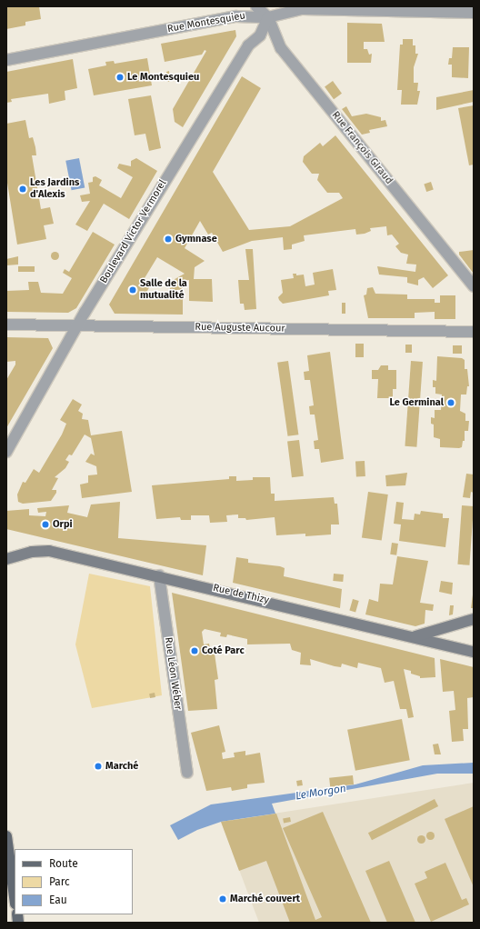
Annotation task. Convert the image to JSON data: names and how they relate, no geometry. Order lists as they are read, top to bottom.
{
  "streets": {
    "main road": ["Rue de Thizy"],
    "street": [
      "Rue Montesquieu",
      "Rue François Giraud",
      "Boulevard Victor Vermorel",
      "Rue Auguste Aucour",
      "Rue Léon Wéber"
    ]
  },
  "crossings": [
    ["Rue Montesquieu", "Rue François Giraud"],
    ["Rue Montesquieu", "Boulevard Victor Vermorel"],
    ["Rue François Giraud", "Boulevard Victor Vermorel"],
    ["Boulevard Victor Vermorel", "Rue Auguste Aucour"],
    ["Rue de Thizy", "Rue Léon Wéber"]
  ],
  "water": ["Le Morgon"],
  "places": [
    "Le Montesquieu",
    "Les Jardins d'Alexis",
    "Gymnase",
    "Salle de la mutualité",
    "Le Germinal",
    "Orpi",
    "Coté Parc",
    "Marché",
    "Marché couvert"
  ],
  "legend": ["Route", "Parc", "Eau"]
}
